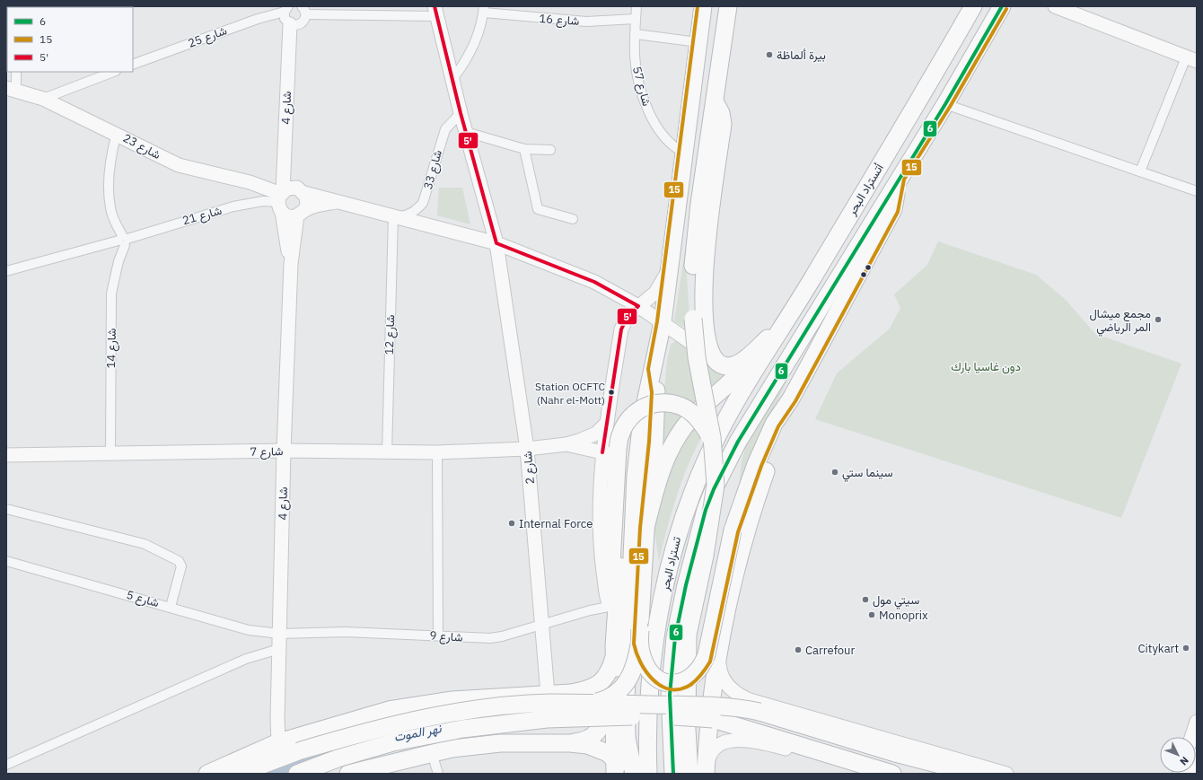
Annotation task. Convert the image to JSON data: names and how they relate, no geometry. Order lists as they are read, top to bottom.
{
  "streets": {
    "highway": ["أتستراد البحر", "تستراد البحر"],
    "street": [
      "شارع 16",
      "شارع 25",
      "شارع 57",
      "شارع 4",
      "شارع 23",
      "شارع 33",
      "شارع 21",
      "شارع 12",
      "شارع 14",
      "شارع 7",
      "شارع 2",
      "شارع 5",
      "شارع 9"
    ]
  },
  "crossings": [
    ["شارع 16", "شارع 57"],
    ["شارع 4", "شارع 23"],
    ["شارع 4", "شارع 21"],
    ["شارع 4", "شارع 7"],
    ["شارع 4", "شارع 5"],
    ["شارع 4", "شارع 9"],
    ["شارع 23", "شارع 21"],
    ["شارع 33", "شارع 12"],
    ["شارع 33", "شارع 2"],
    ["أتستراد البحر", "تستراد البحر"],
    ["شارع 21", "شارع 14"],
    ["شارع 12", "شارع 7"],
    ["شارع 14", "شارع 7"],
    ["شارع 7", "شارع 2"],
    ["شارع 2", "شارع 9"],
    ["شارع 5", "شارع 9"]
  ],
  "water": ["نهر الموت"],
  "parks": ["دون غاسيا بارك"],
  "places": [
    "بيرة ألماظة",
    "مجمع ميشال المر الرياضي",
    "Station OCFTC (Nahr el-Mott)",
    "سينما ستي",
    "Internal Force",
    "سيتي مول",
    "Monoprix",
    "Citykart",
    "Carrefour"
  ],
  "lines": ["transit line 6", "transit line 15", "transit line 5'"],
  "legend": ["6", "15", "5'"],
  "north": "bottom right"
}
